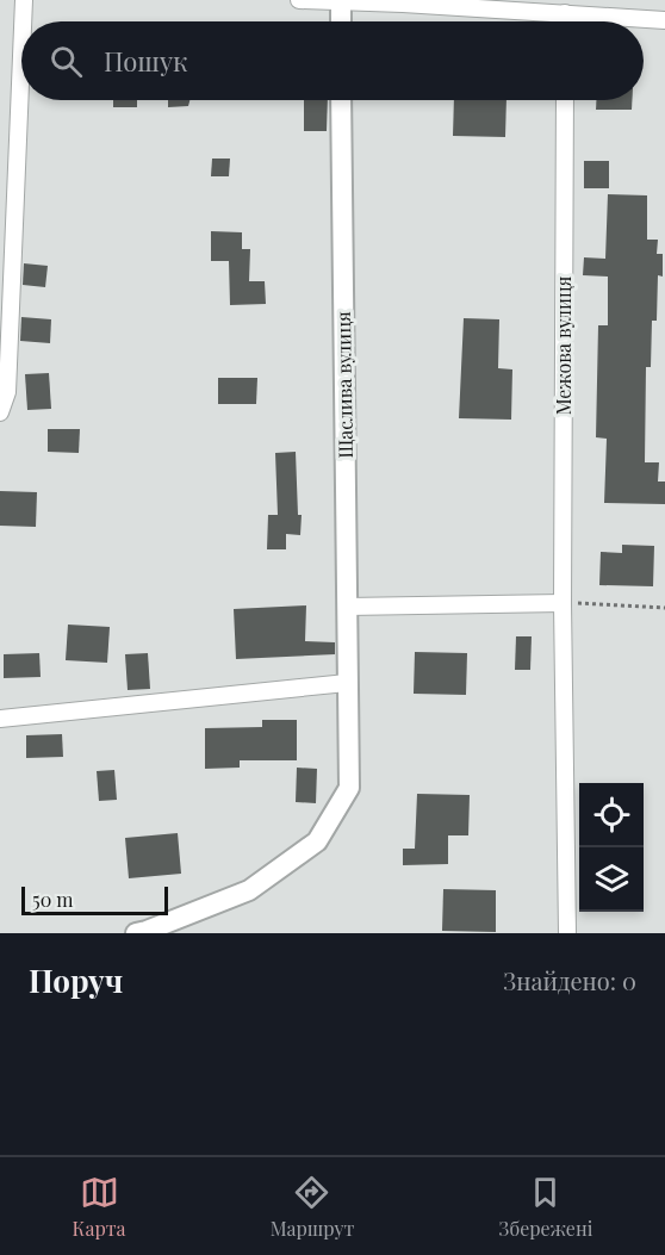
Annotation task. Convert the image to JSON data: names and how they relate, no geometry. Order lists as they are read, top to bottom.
{
  "streets": {
    "street": ["Межова вулиця", "Щаслива вулиця"]
  },
  "scale_bar": "50 m",
  "page": {
    "search": "Пошук",
    "scale": "50 m",
    "heading": ["Поруч", "Знайдено: 0"],
    "nav": ["Карта", "Маршрут", "Збережені"]
  }
}
